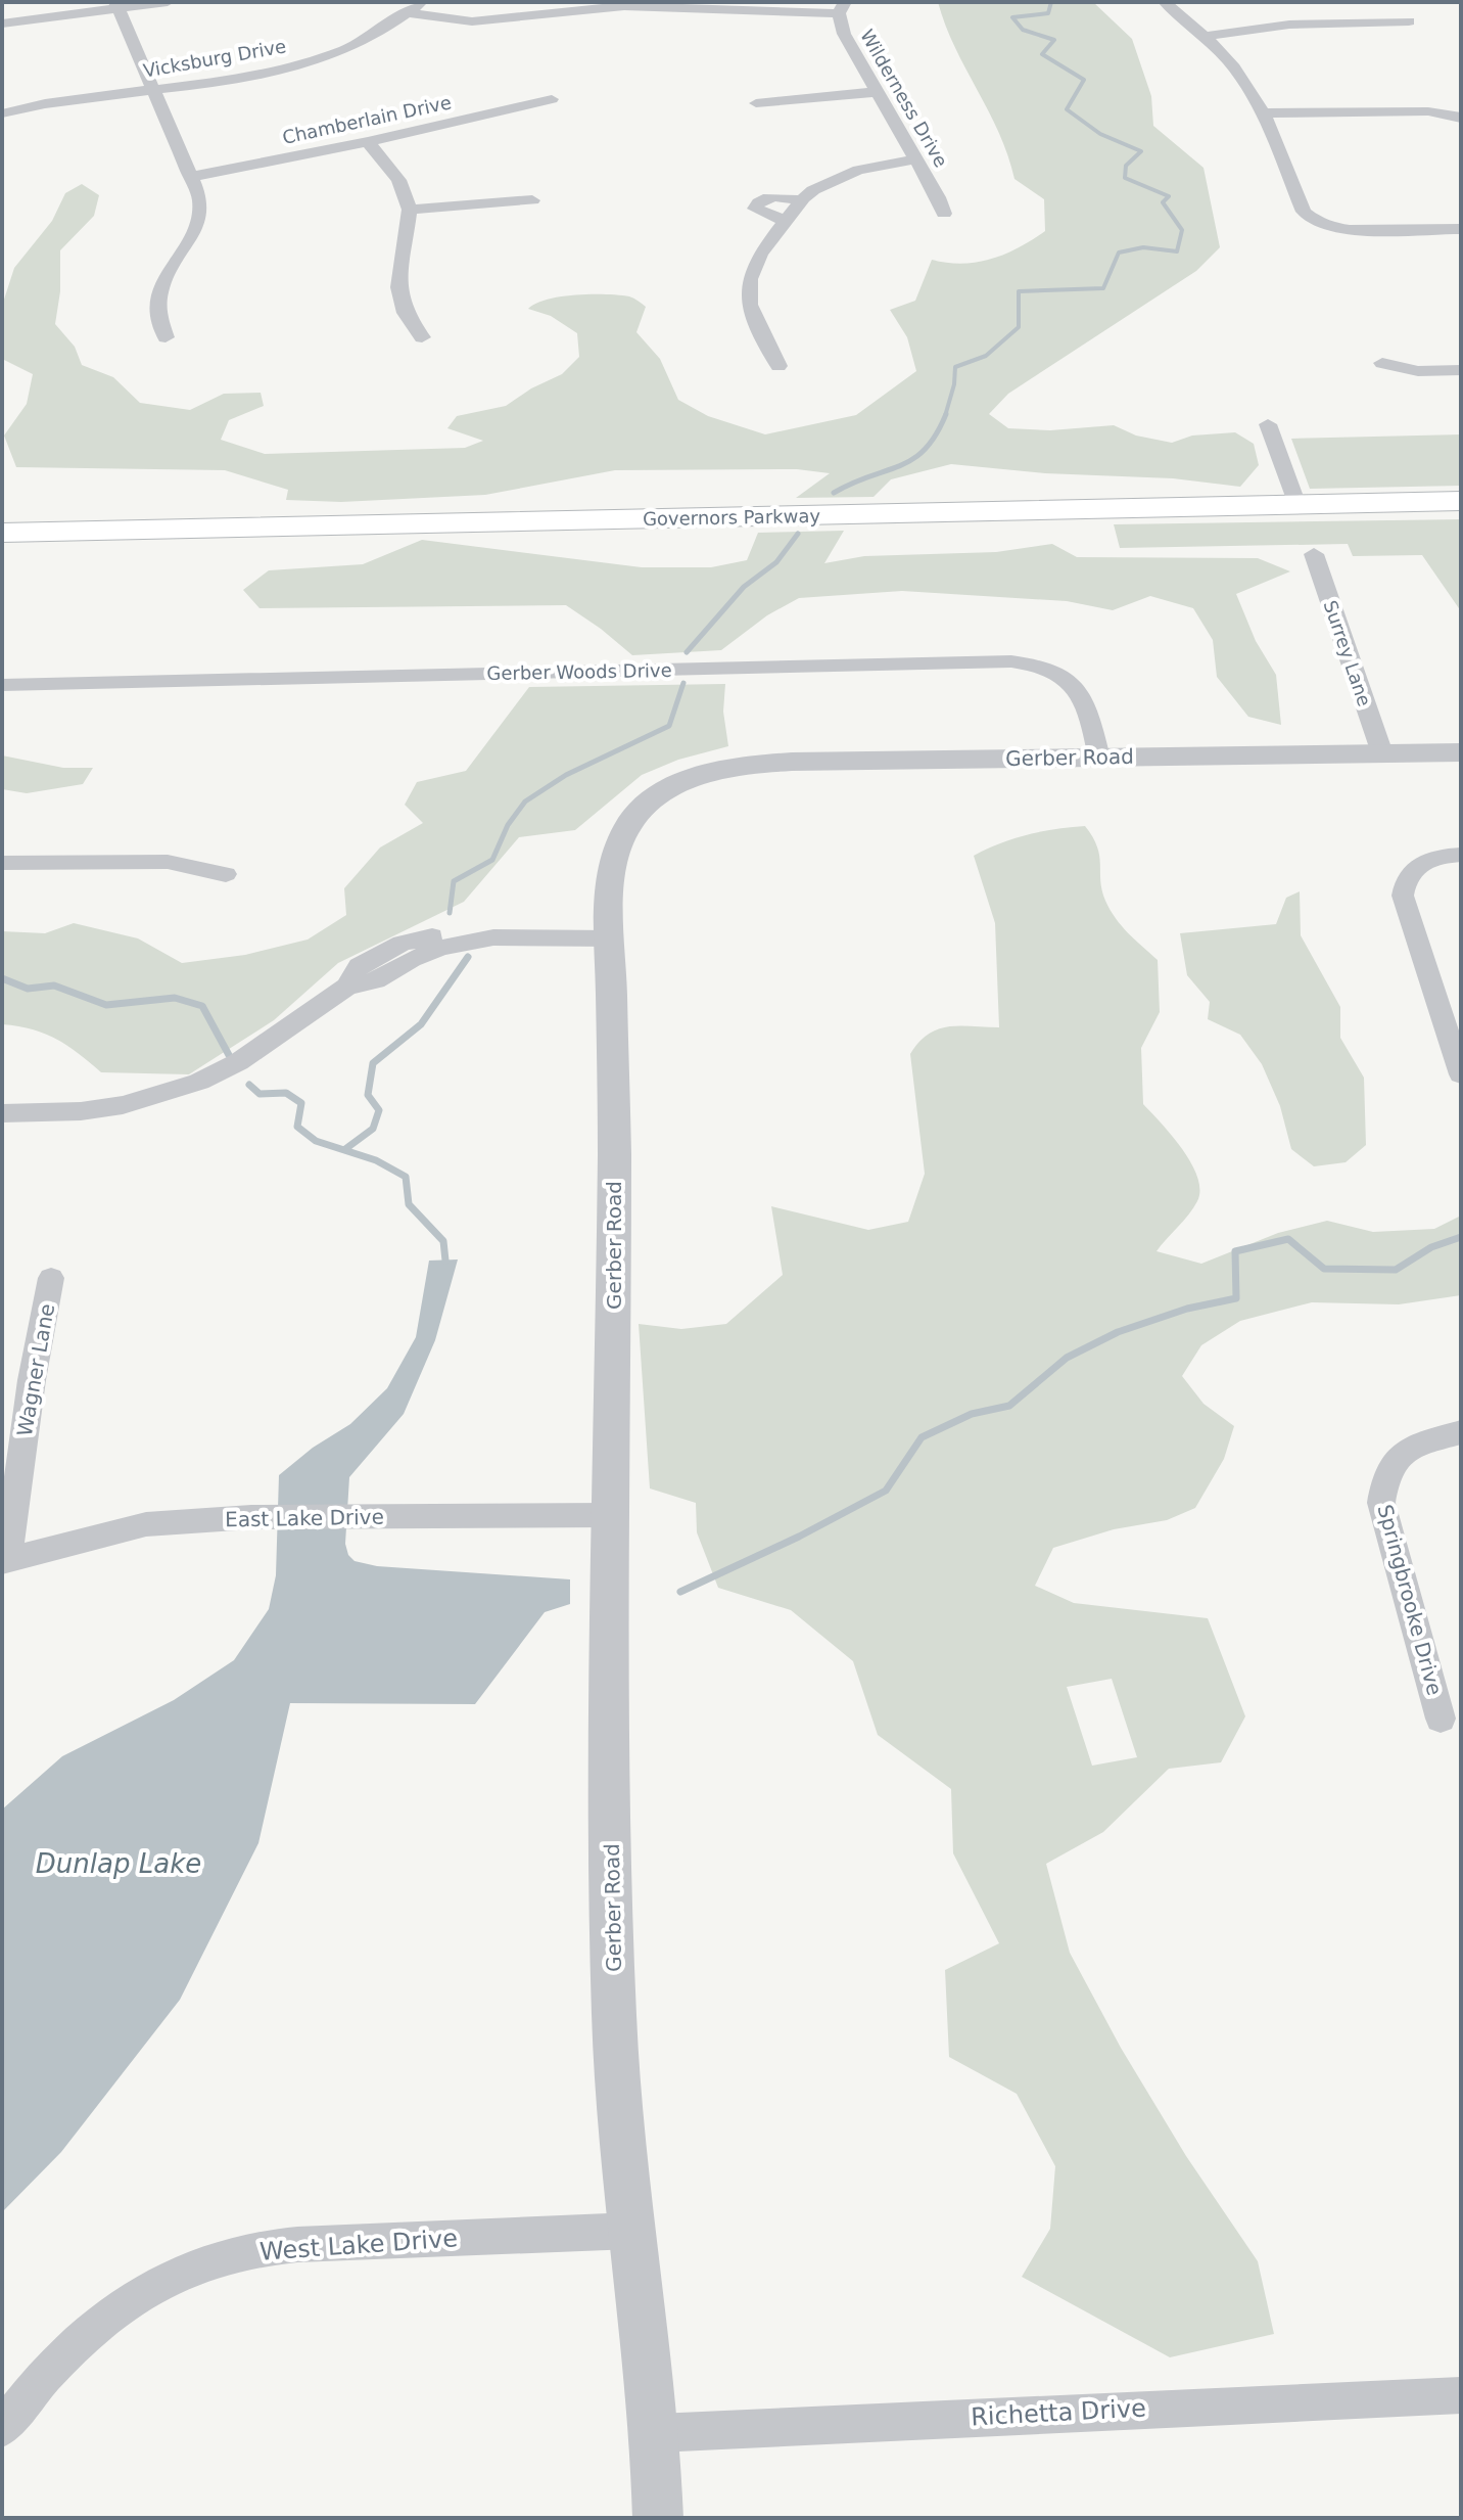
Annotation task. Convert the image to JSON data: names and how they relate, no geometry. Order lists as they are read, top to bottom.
{
  "streets": {
    "main road": ["Governors Parkway"],
    "street": [
      "Vicksburg Drive",
      "Wilderness Drive",
      "Chamberlain Drive",
      "Surrey Lane",
      "Gerber Woods Drive",
      "Gerber Road",
      "Wagner Lane",
      "East Lake Drive",
      "Springbrooke Drive",
      "West Lake Drive",
      "Richetta Drive"
    ]
  },
  "crossings": [
    ["Surrey Lane", "Gerber Road"],
    ["Gerber Woods Drive", "Gerber Road"],
    ["Gerber Road", "East Lake Drive"],
    ["Gerber Road", "West Lake Drive"],
    ["Gerber Road", "Richetta Drive"],
    ["Wagner Lane", "East Lake Drive"]
  ],
  "water": ["Dunlap Lake"]
}
